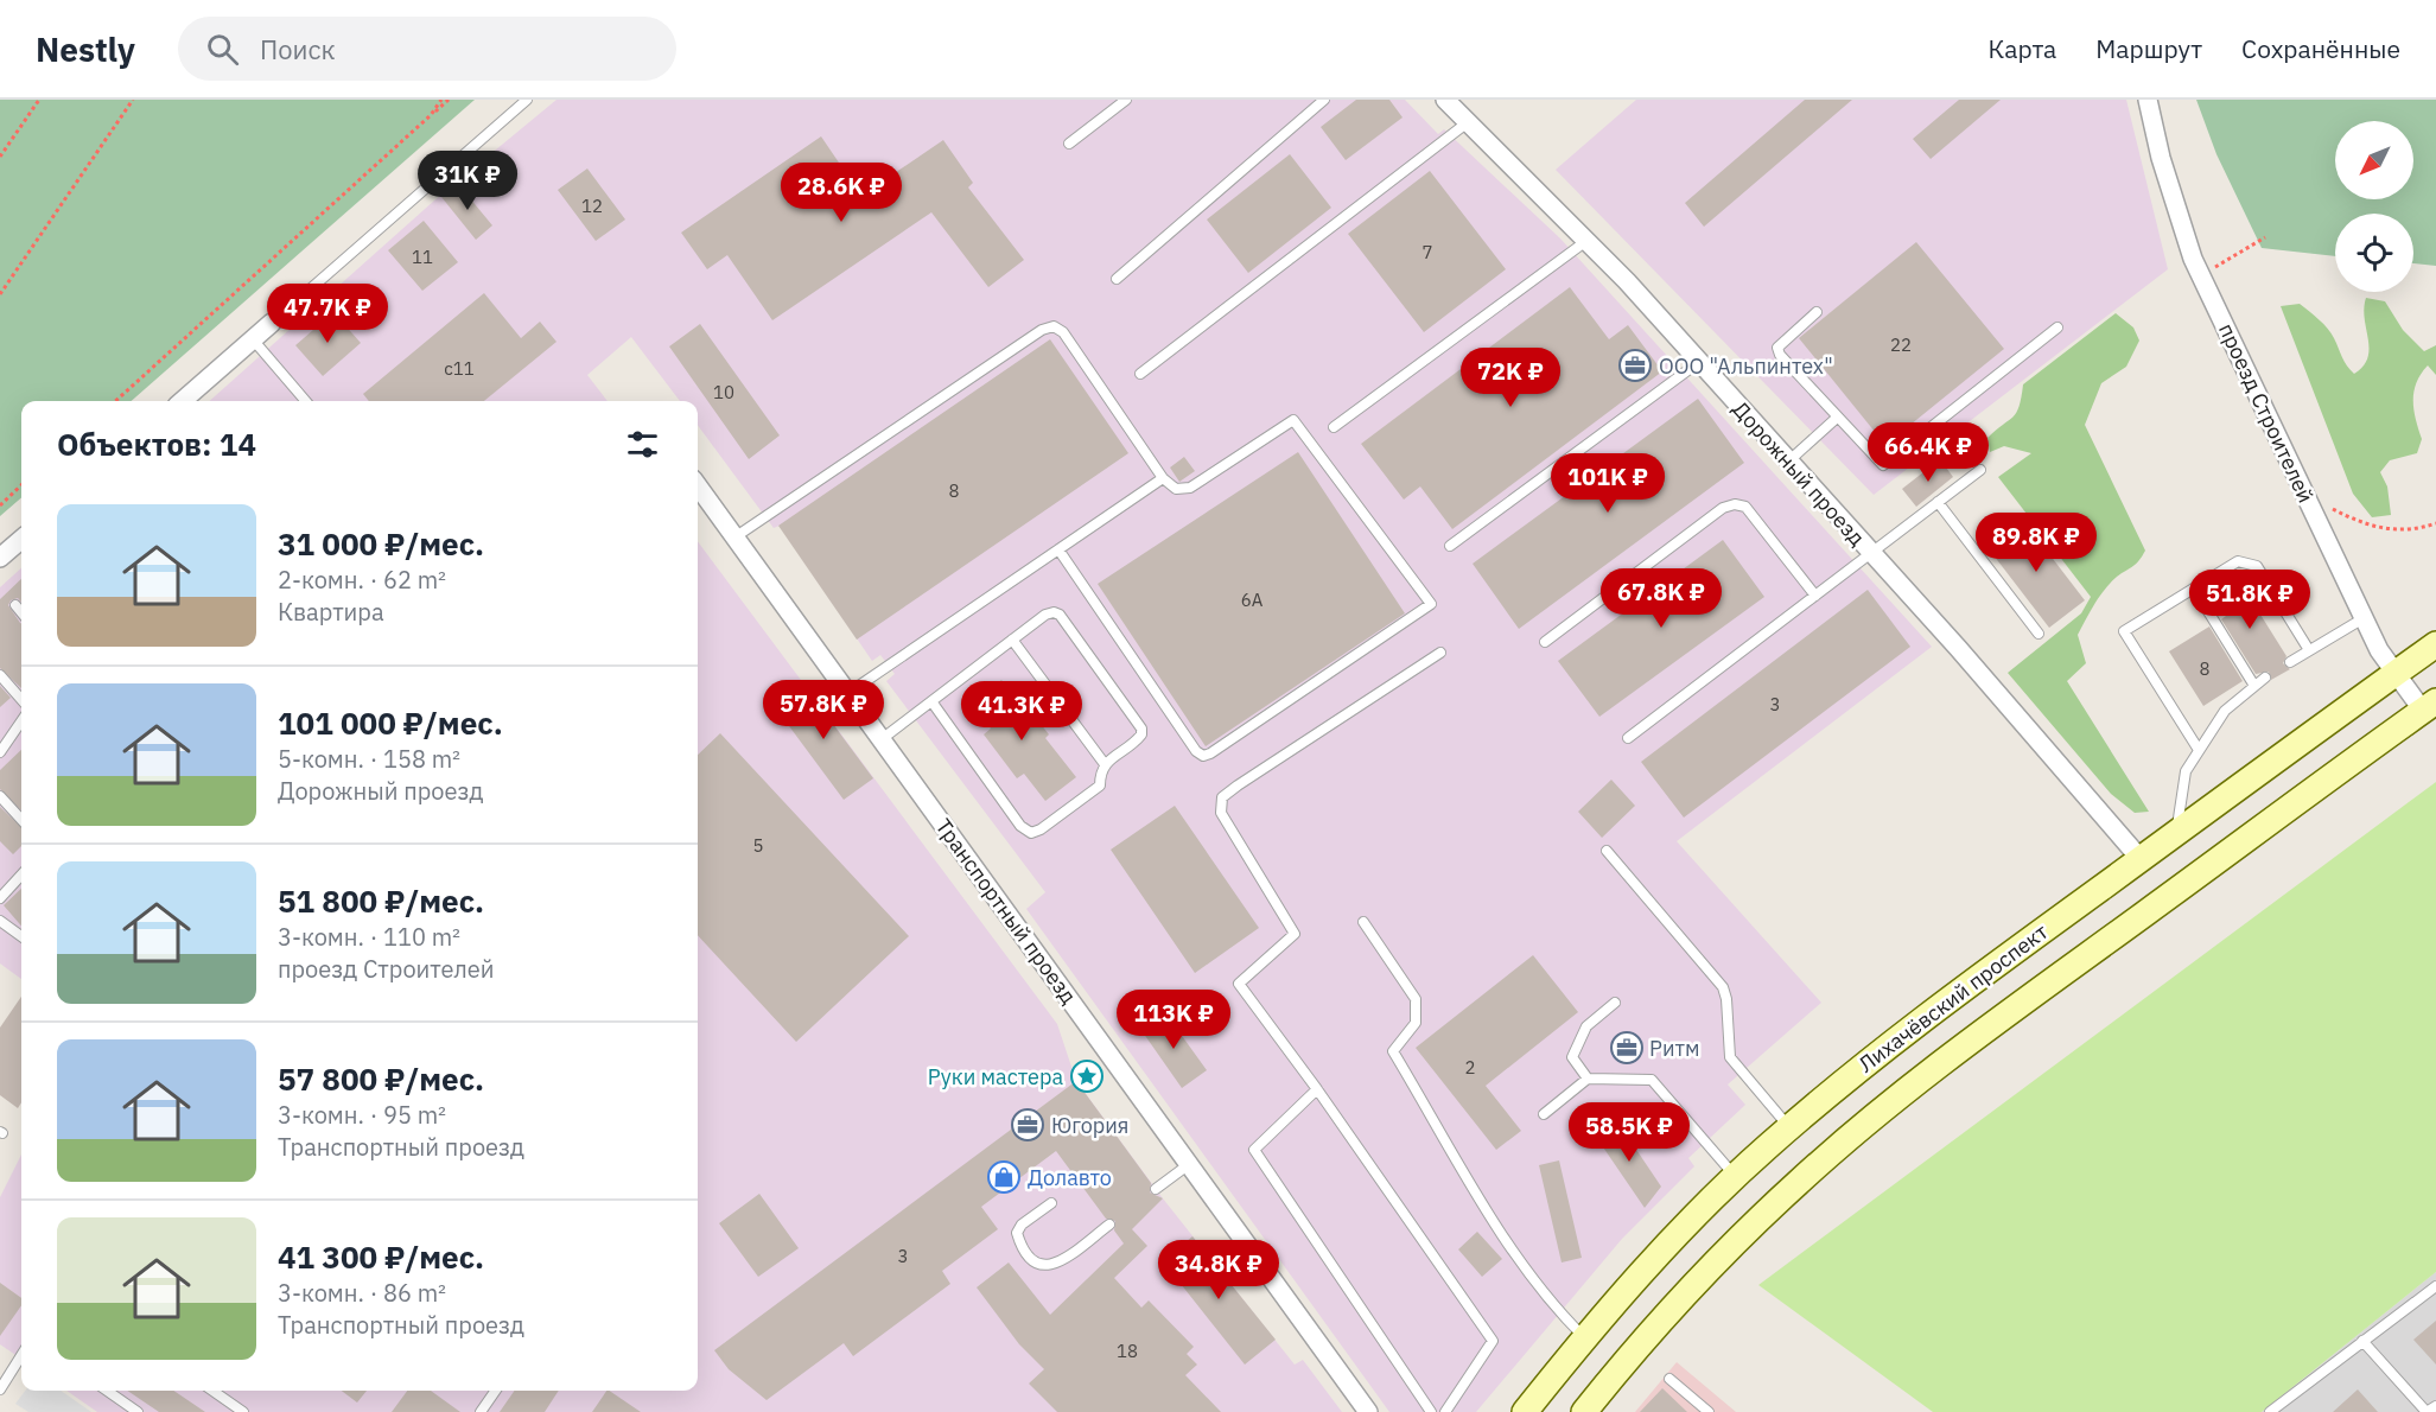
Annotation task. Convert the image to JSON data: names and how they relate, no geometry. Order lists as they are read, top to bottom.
{
  "streets": {
    "main road": ["Лихачёвский проспект"],
    "street": ["проезд Строителей", "Дорожный проезд", "Транспортный проезд"]
  },
  "crossings": [
    ["проезд Строителей", "Лихачёвский проспект"],
    ["Дорожный проезд", "Лихачёвский проспект"]
  ],
  "places": {
    "office": ["ООО \"Альпинтех\"", "Ритм", "Югория"],
    "place": ["Руки мастера"],
    "shop": ["Долавто"]
  },
  "house_numbers": [
    "12",
    "7",
    "11",
    "22",
    "с11",
    "10",
    "8",
    "6А",
    "8",
    "3",
    "5",
    "2",
    "3",
    "18"
  ],
  "north": "bottom left",
  "page": {
    "header": "Nestly",
    "search": "Поиск",
    "nav": ["Карта", "Маршрут", "Сохранённые"],
    "price": [
      "31K ₽",
      "28.6K ₽",
      "47.7K ₽",
      "72K ₽",
      "66.4K ₽",
      "101K ₽",
      "89.8K ₽",
      "67.8K ₽",
      "51.8K ₽",
      "57.8K ₽",
      "41.3K ₽",
      "113K ₽",
      "58.5K ₽",
      "34.8K ₽"
    ],
    "heading": "Объектов: 14",
    "list": [
      {
        "name": "31 000 ₽/мес.",
        "note": "2-комн. · 62 m² · Квартира"
      },
      {
        "name": "101 000 ₽/мес.",
        "note": "5-комн. · 158 m² · Дорожный проезд"
      },
      {
        "name": "51 800 ₽/мес.",
        "note": "3-комн. · 110 m² · проезд Строителей"
      },
      {
        "name": "57 800 ₽/мес.",
        "note": "3-комн. · 95 m² · Транспортный проезд"
      },
      {
        "name": "41 300 ₽/мес.",
        "note": "3-комн. · 86 m² · Транспортный проезд"
      }
    ]
  }
}
